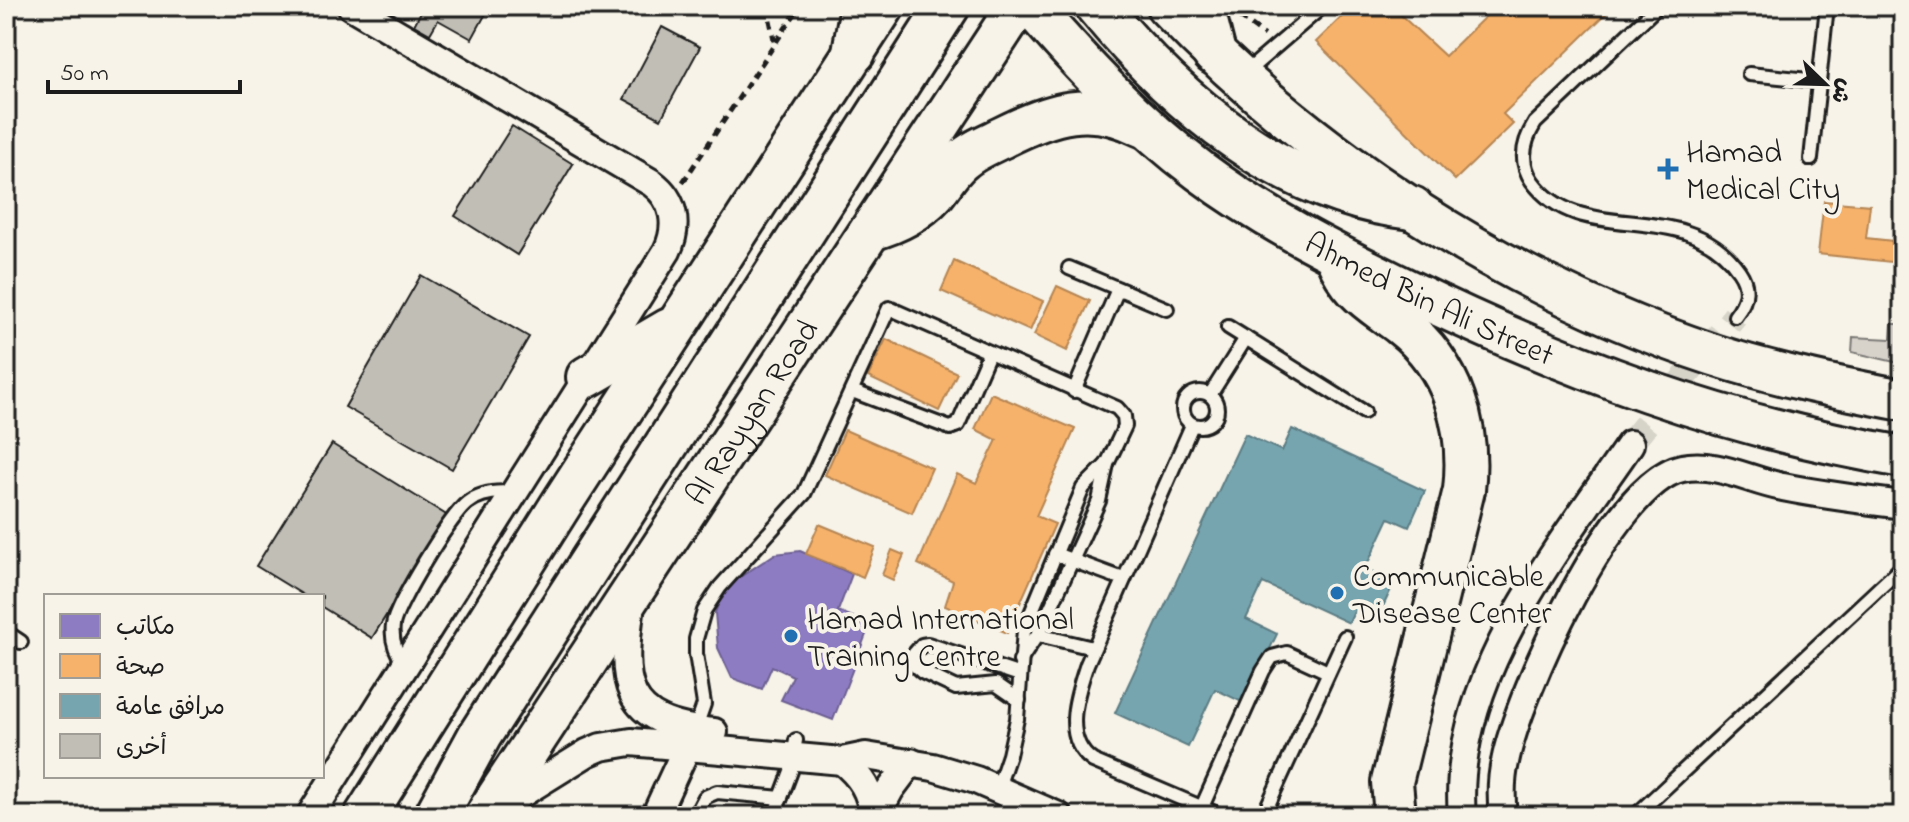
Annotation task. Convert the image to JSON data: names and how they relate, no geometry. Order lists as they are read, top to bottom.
{
  "streets": {
    "main road": ["Ahmed Bin Ali Street", "Al Rayyan Road"]
  },
  "places": {
    "health": ["Hamad Medical City"],
    "other": ["Communicable Disease Center", "Hamad International Training Centre"]
  },
  "legend": [
    "مكاتب",
    "صحة",
    "مرافق عامة",
    "أخرى"
  ],
  "scale_bar": "50 m",
  "north": "bottom right"
}
